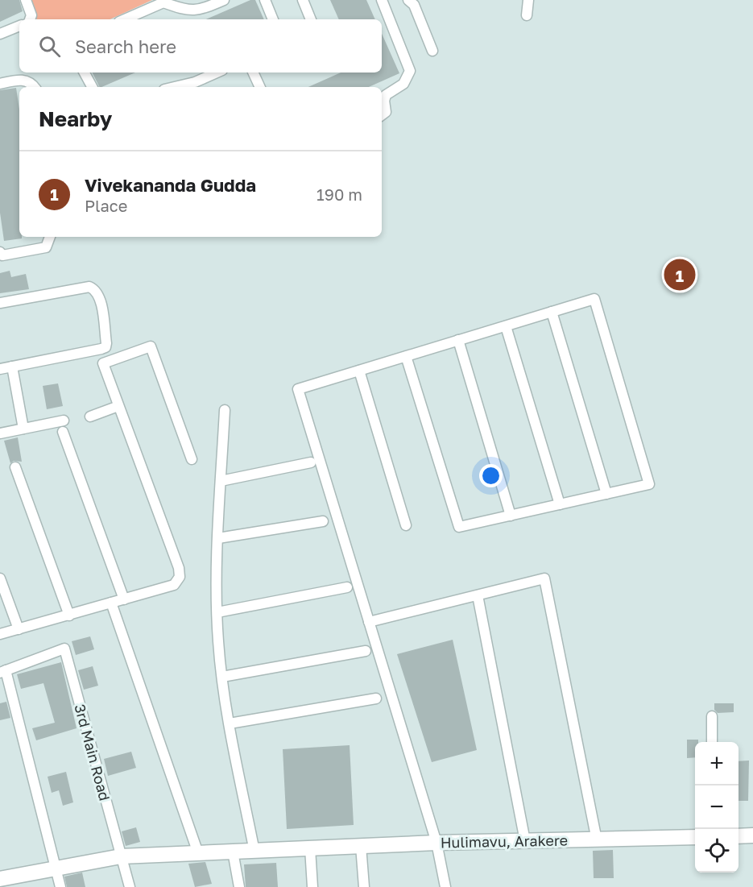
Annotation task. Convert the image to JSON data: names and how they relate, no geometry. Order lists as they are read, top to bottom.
{
  "streets": {
    "street": ["3rd Main Road", "Hulimavu, Arakere"]
  },
  "crossings": [
    ["3rd Main Road", "Hulimavu, Arakere"]
  ],
  "page": {
    "search": "Search here",
    "heading": "Nearby",
    "list": [
      {
        "mark": "1",
        "name": "Vivekananda Gudda",
        "note": "Place",
        "value": "190 m"
      }
    ],
    "pins": "1",
    "map_buttons": ["+", "−"]
  }
}
